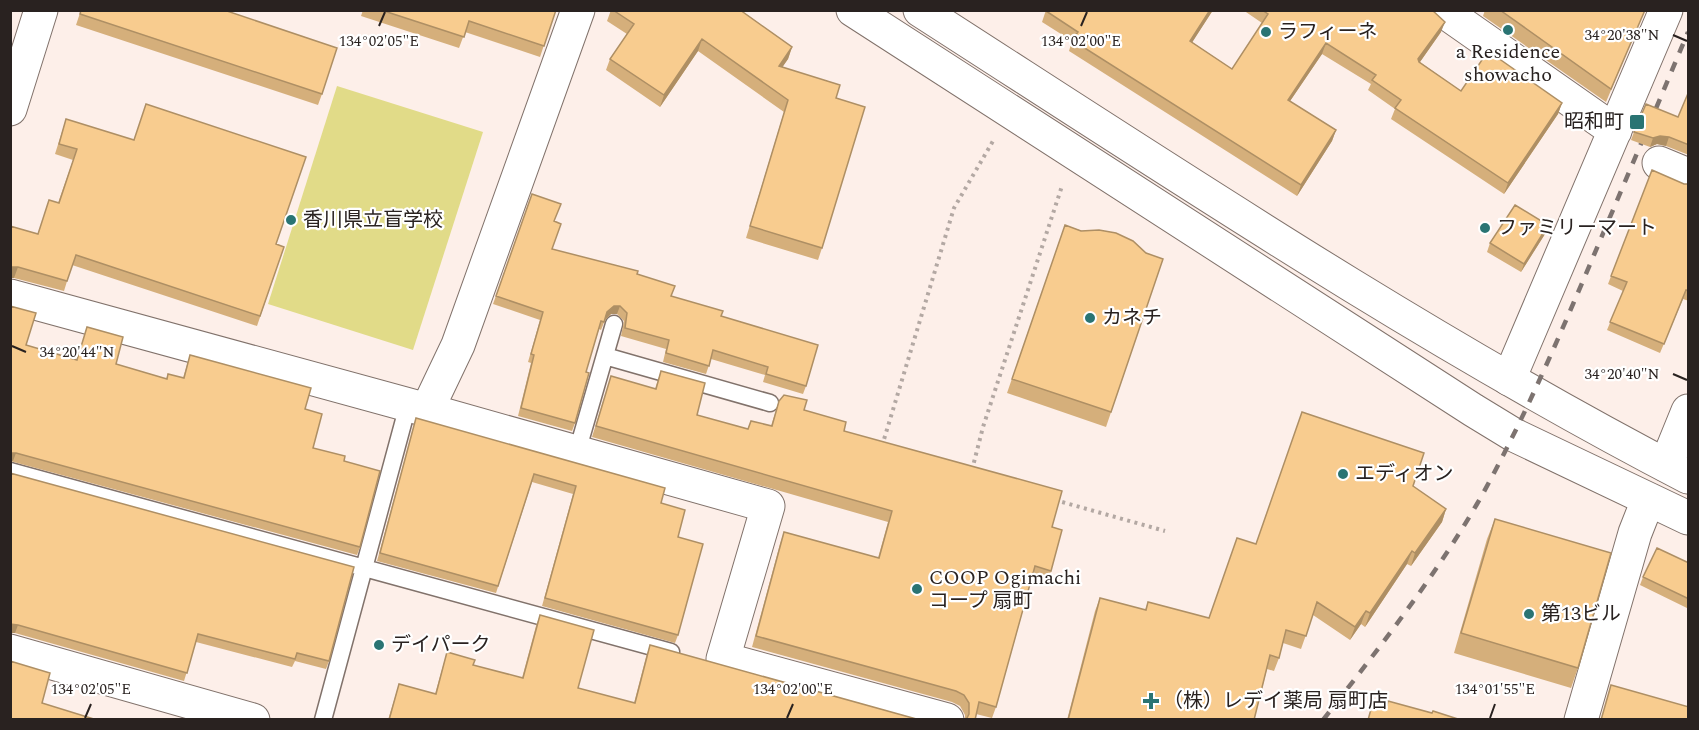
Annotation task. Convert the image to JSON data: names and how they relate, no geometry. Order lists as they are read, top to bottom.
{
  "places": {
    "other": [
      "a Residence showacho",
      "ラフィーネ",
      "香川県立盲学校",
      "ファミリーマート",
      "カネチ",
      "エディオン",
      "COOP Ogimachi コープ 扇町",
      "第13ビル",
      "デイパーク"
    ],
    "transit": ["昭和町"],
    "health": ["（株）レデイ薬局 扇町店"]
  },
  "coordinates": [
    "34°20'38\"N",
    "134°02'05\"E",
    "134°02'00\"E",
    "34°20'44\"N",
    "34°20'40\"N",
    "134°01'55\"E"
  ]
}
